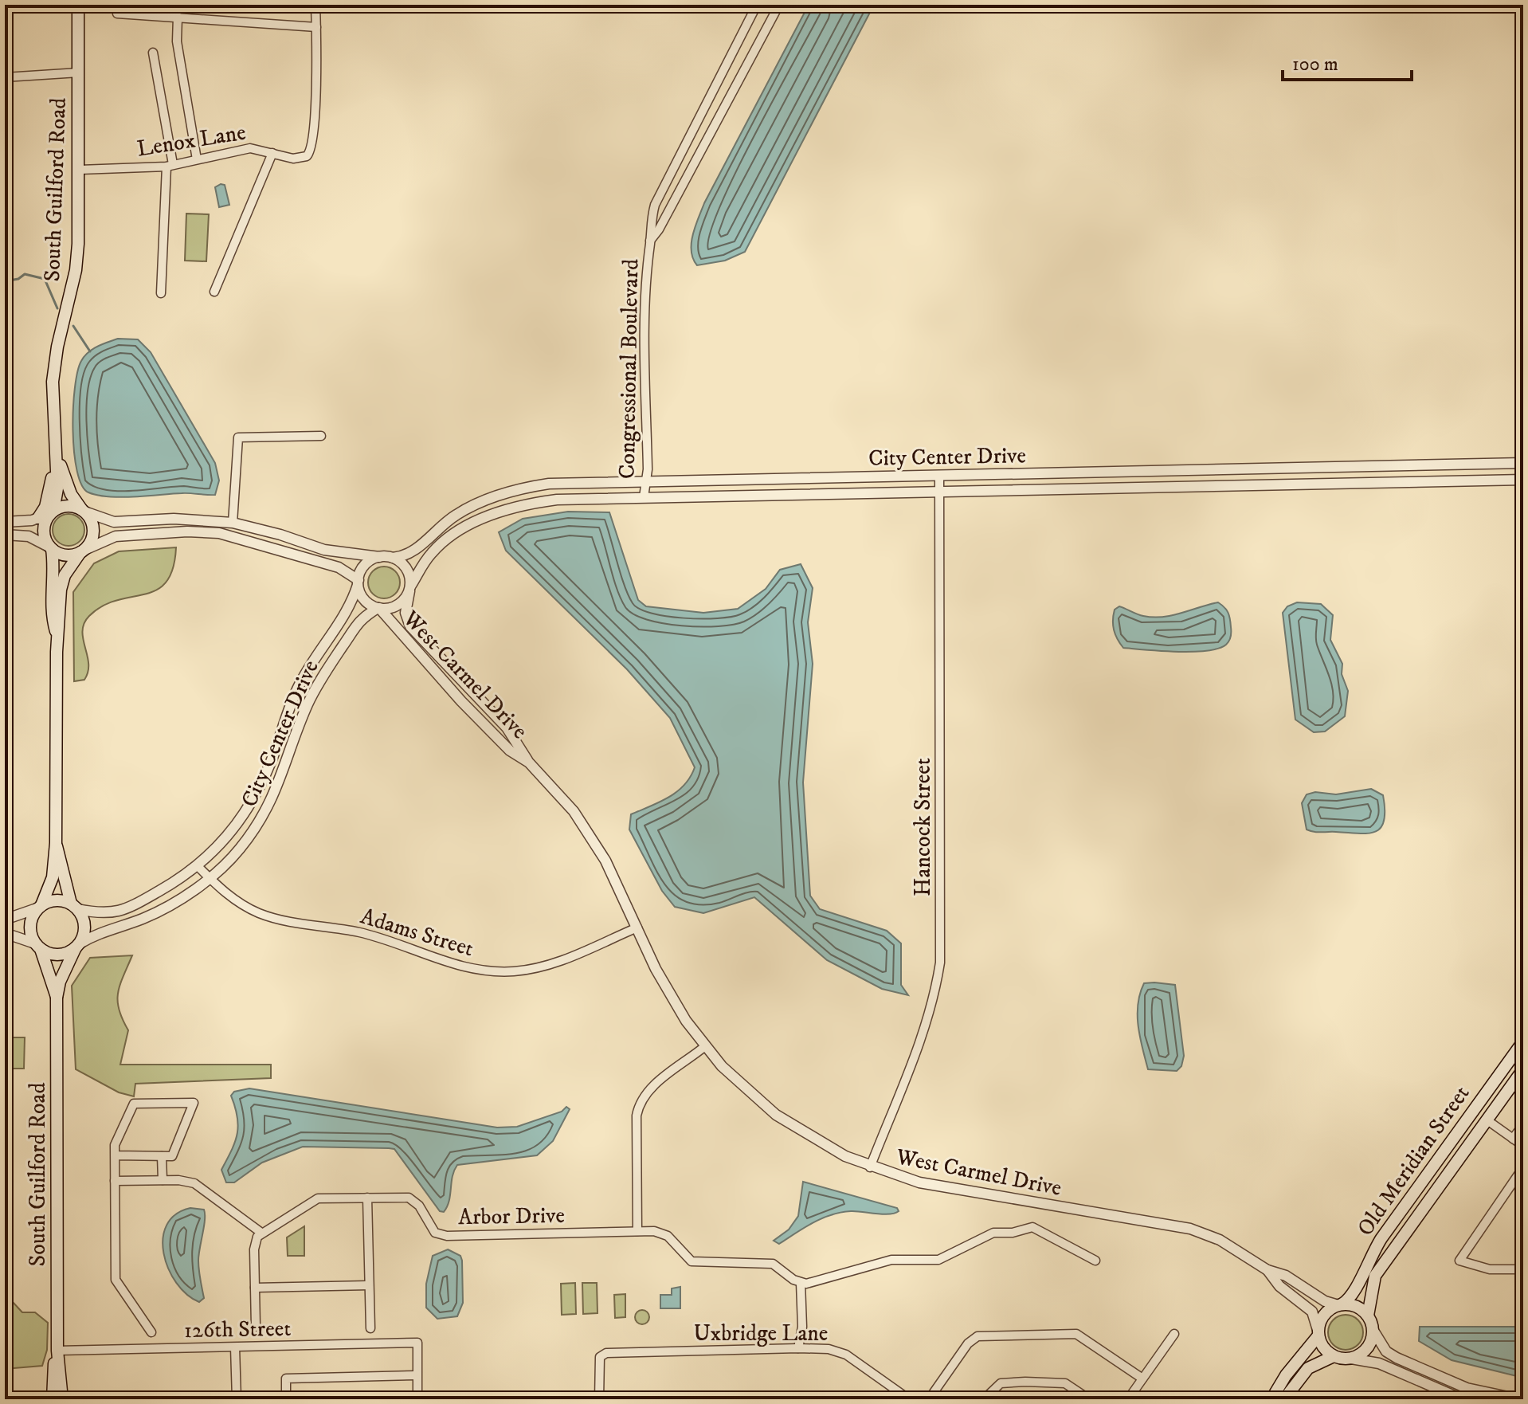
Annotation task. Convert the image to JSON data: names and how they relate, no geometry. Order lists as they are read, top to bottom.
{
  "streets": {
    "main road": ["South Guilford Road", "Old Meridian Street"],
    "street": [
      "Lenox Lane",
      "Congressional Boulevard",
      "City Center Drive",
      "West Carmel Drive",
      "Hancock Street",
      "Adams Street",
      "Arbor Drive",
      "126th Street",
      "Uxbridge Lane"
    ]
  },
  "crossings": [
    ["Lenox Lane", "South Guilford Road"],
    ["South Guilford Road", "City Center Drive"],
    ["South Guilford Road", "126th Street"],
    ["Congressional Boulevard", "City Center Drive"],
    ["City Center Drive", "West Carmel Drive"],
    ["City Center Drive", "Hancock Street"],
    ["City Center Drive", "Adams Street"],
    ["West Carmel Drive", "Hancock Street"],
    ["West Carmel Drive", "Adams Street"],
    ["West Carmel Drive", "Old Meridian Street"]
  ],
  "scale_bar": "100 m"
}
